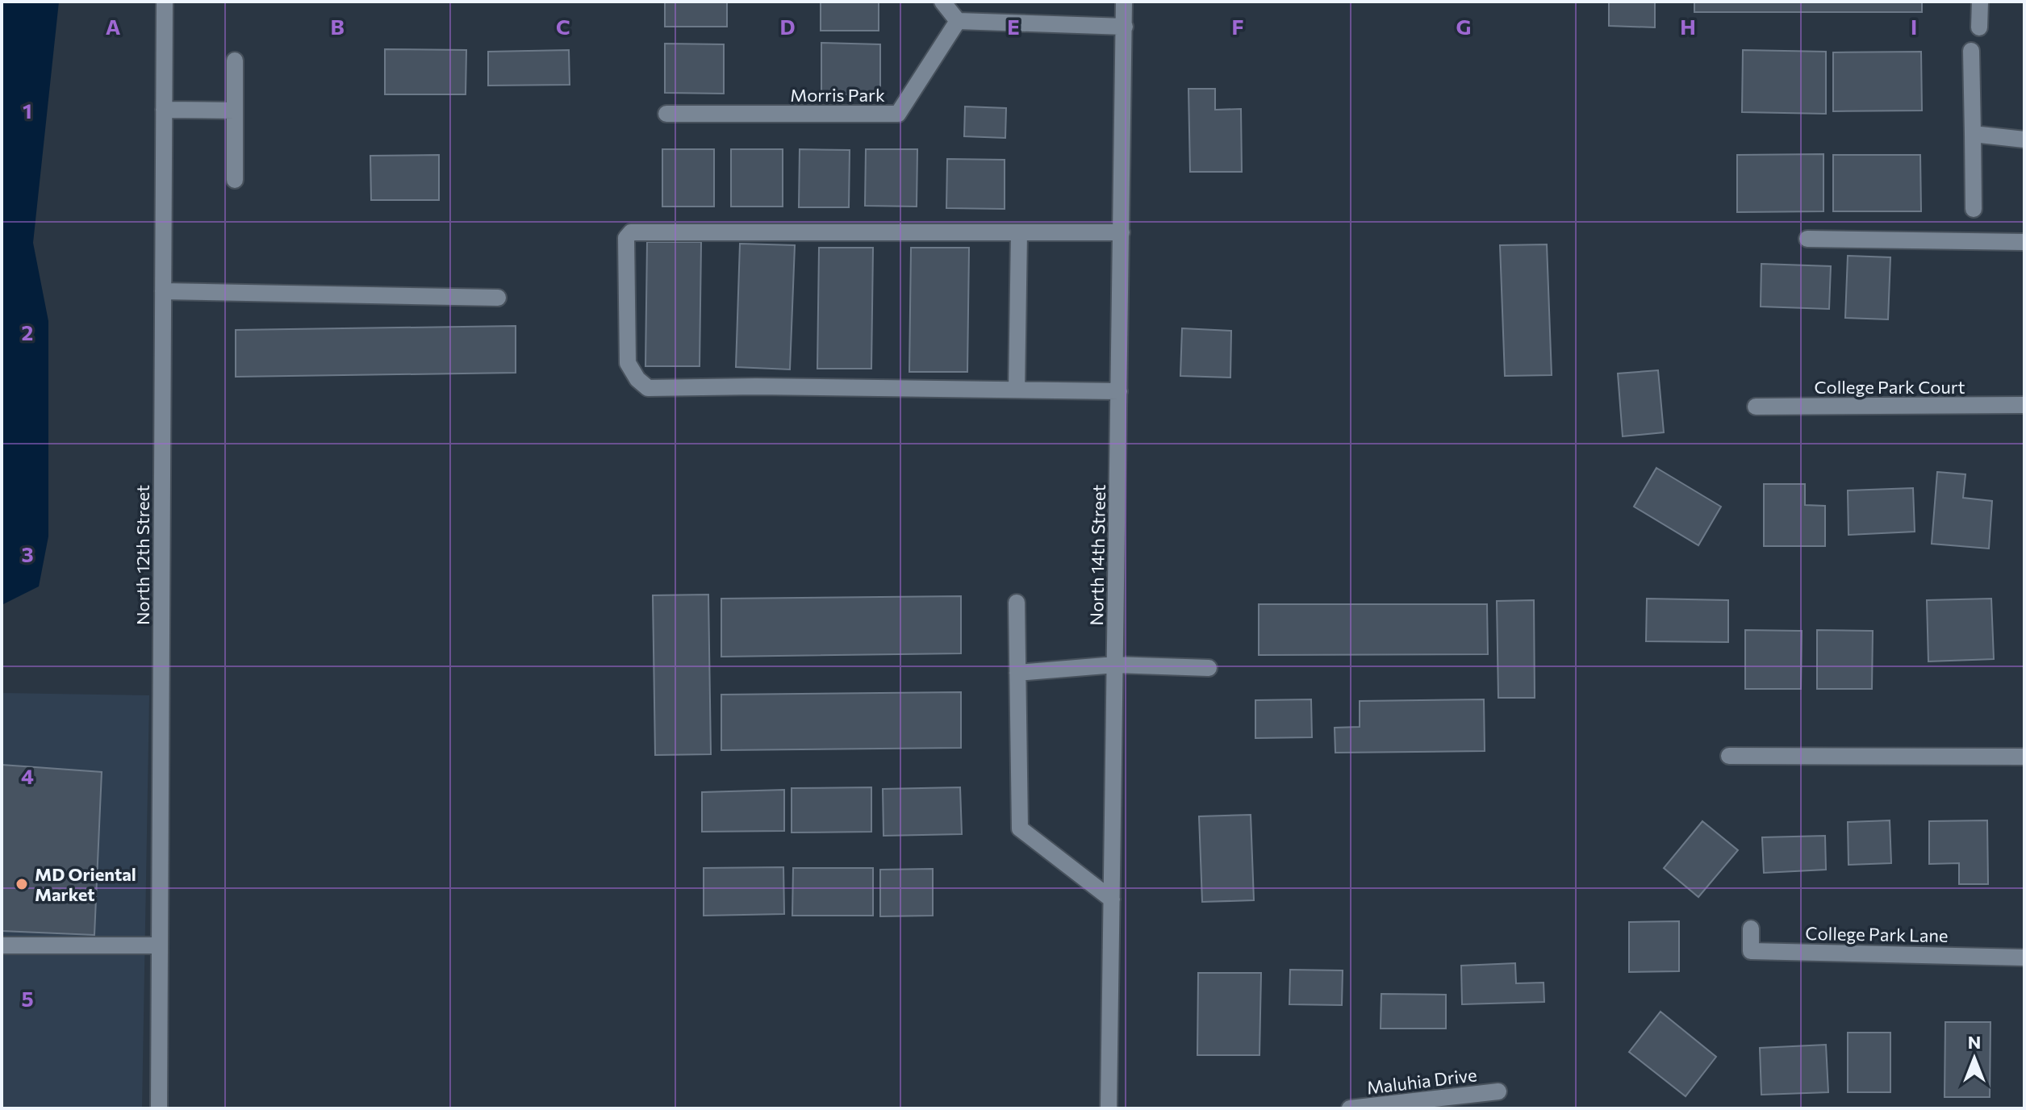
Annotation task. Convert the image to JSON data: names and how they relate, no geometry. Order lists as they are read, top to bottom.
{
  "streets": {
    "street": [
      "Morris Park",
      "College Park Court",
      "North 12th Street",
      "North 14th Street",
      "College Park Lane",
      "Maluhia Drive"
    ]
  },
  "places": ["MD Oriental Market"],
  "north": "top",
  "grid": {
    "columns": [
      "A",
      "B",
      "C",
      "D",
      "E",
      "F",
      "G",
      "H",
      "I"
    ],
    "rows": [
      "1",
      "2",
      "3",
      "4",
      "5"
    ]
  }
}
